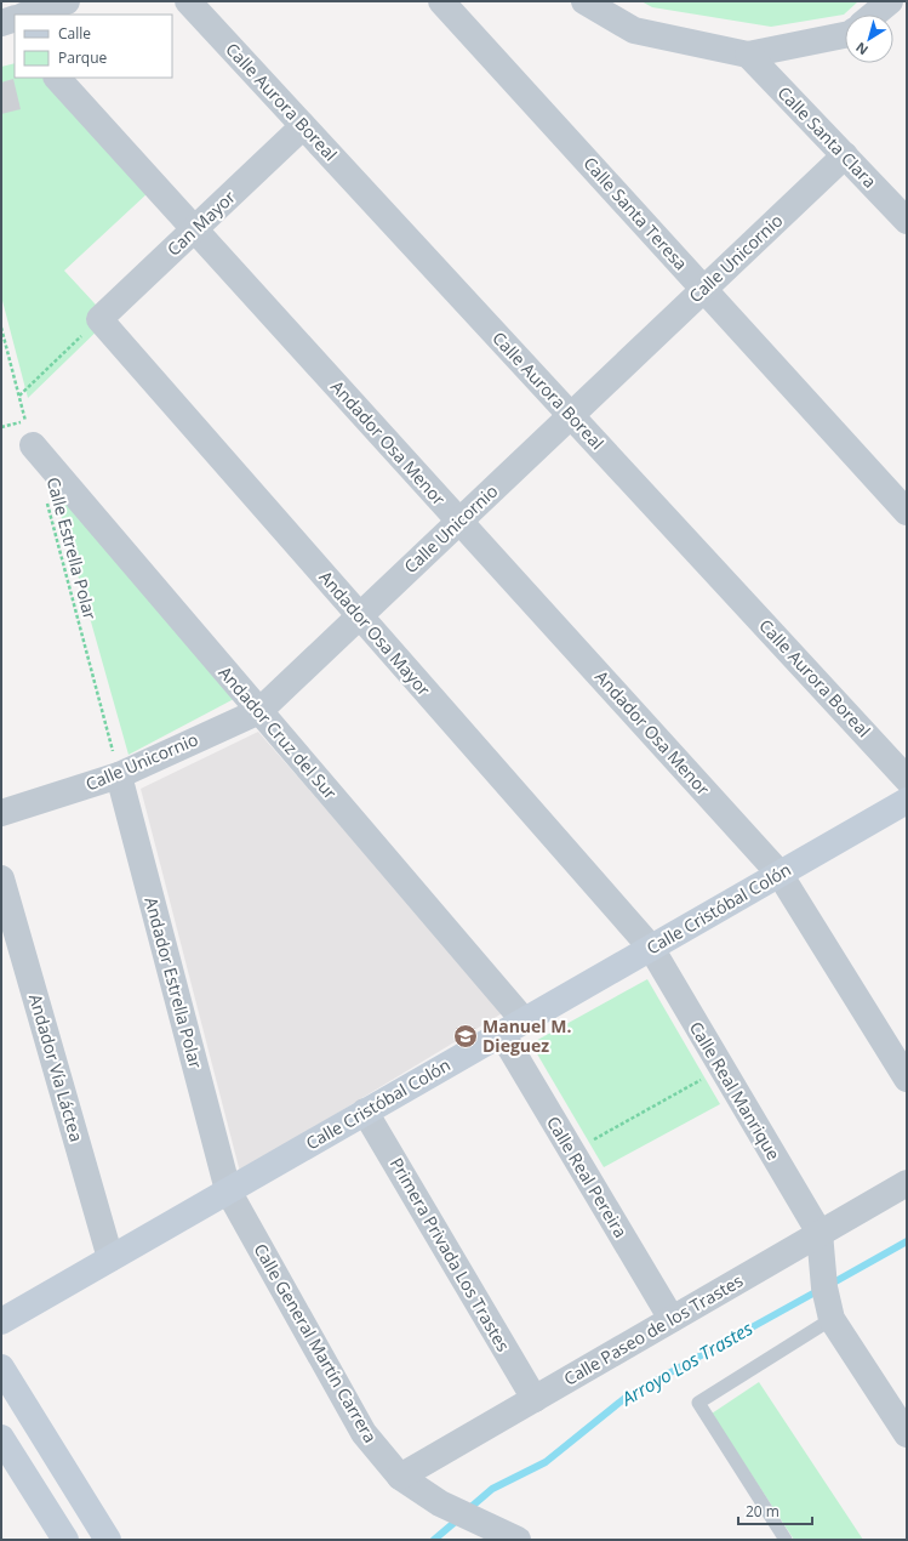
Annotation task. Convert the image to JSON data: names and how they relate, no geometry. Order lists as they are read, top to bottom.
{
  "streets": {
    "street": [
      "Calle Aurora Boreal",
      "Calle Santa Clara",
      "Calle Santa Teresa",
      "Can Mayor",
      "Calle Unicornio",
      "Andador Osa Menor",
      "Andador Osa Mayor",
      "Andador Cruz del Sur",
      "Calle Cristóbal Colón",
      "Andador Estrella Polar",
      "Andador Vía Láctea",
      "Calle Real Manrique",
      "Calle Real Pereira",
      "Primera Privada Los Trastes",
      "Calle Paseo de los Trastes",
      "Calle General Martín Carrera"
    ],
    "path": ["Calle Estrella Polar"]
  },
  "crossings": [
    ["Calle Aurora Boreal", "Can Mayor"],
    ["Calle Aurora Boreal", "Calle Unicornio"],
    ["Calle Santa Clara", "Calle Unicornio"],
    ["Calle Santa Teresa", "Calle Unicornio"],
    ["Can Mayor", "Andador Osa Menor"],
    ["Can Mayor", "Andador Osa Mayor"],
    ["Calle Unicornio", "Andador Osa Menor"],
    ["Calle Unicornio", "Calle Estrella Polar"],
    ["Calle Unicornio", "Andador Osa Mayor"],
    ["Calle Unicornio", "Andador Cruz del Sur"],
    ["Calle Unicornio", "Andador Estrella Polar"],
    ["Andador Osa Menor", "Calle Cristóbal Colón"],
    ["Calle Estrella Polar", "Andador Estrella Polar"],
    ["Andador Osa Mayor", "Calle Cristóbal Colón"],
    ["Andador Osa Mayor", "Calle Real Manrique"],
    ["Andador Cruz del Sur", "Calle Cristóbal Colón"],
    ["Andador Cruz del Sur", "Calle Real Pereira"],
    ["Calle Cristóbal Colón", "Andador Estrella Polar"],
    ["Calle Cristóbal Colón", "Andador Vía Láctea"],
    ["Calle Cristóbal Colón", "Calle Real Manrique"],
    ["Calle Cristóbal Colón", "Calle Real Pereira"],
    ["Calle Cristóbal Colón", "Primera Privada Los Trastes"],
    ["Calle Cristóbal Colón", "Calle General Martín Carrera"],
    ["Andador Estrella Polar", "Calle General Martín Carrera"],
    ["Calle Real Manrique", "Calle Paseo de los Trastes"],
    ["Calle Real Pereira", "Calle Paseo de los Trastes"],
    ["Primera Privada Los Trastes", "Calle Paseo de los Trastes"],
    ["Calle Paseo de los Trastes", "Calle General Martín Carrera"]
  ],
  "water": ["Arroyo Los Trastes"],
  "places": {
    "school or university": ["Manuel M. Dieguez"]
  },
  "legend": ["Calle", "Parque"],
  "scale_bar": "20 m",
  "north": "bottom left"
}
